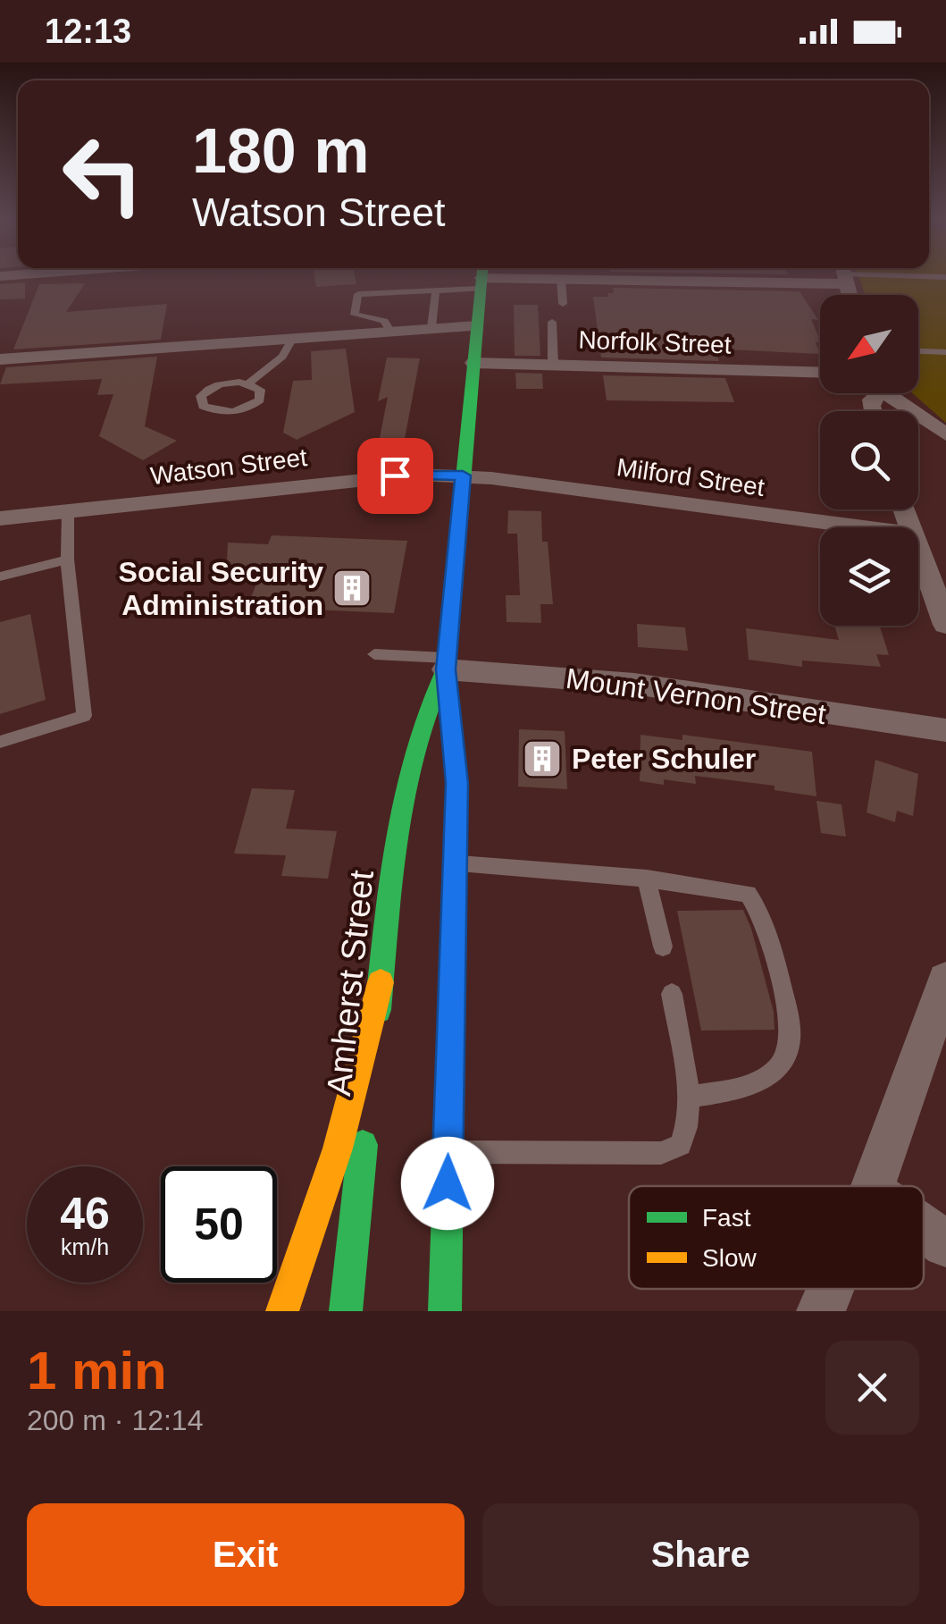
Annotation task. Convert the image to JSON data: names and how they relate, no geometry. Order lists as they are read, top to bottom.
{
  "streets": {
    "main road": ["Amherst Street"],
    "street": [
      "Norfolk Street",
      "Watson Street",
      "Milford Street",
      "Mount Vernon Street"
    ]
  },
  "crossings": [
    ["Norfolk Street", "Amherst Street"],
    ["Watson Street", "Milford Street"],
    ["Watson Street", "Amherst Street"],
    ["Milford Street", "Amherst Street"],
    ["Mount Vernon Street", "Amherst Street"]
  ],
  "places": {
    "building": ["Social Security Administration", "Peter Schuler"]
  },
  "legend": ["Fast", "Slow"],
  "north": "bottom left",
  "page": {
    "status": "12:13",
    "turn": ["180 m", "Watson Street"],
    "speed": "46 km/h",
    "limit": "50",
    "heading": ["1 min", "200 m · 12:14"],
    "buttons": ["Exit", "Share"]
  }
}
